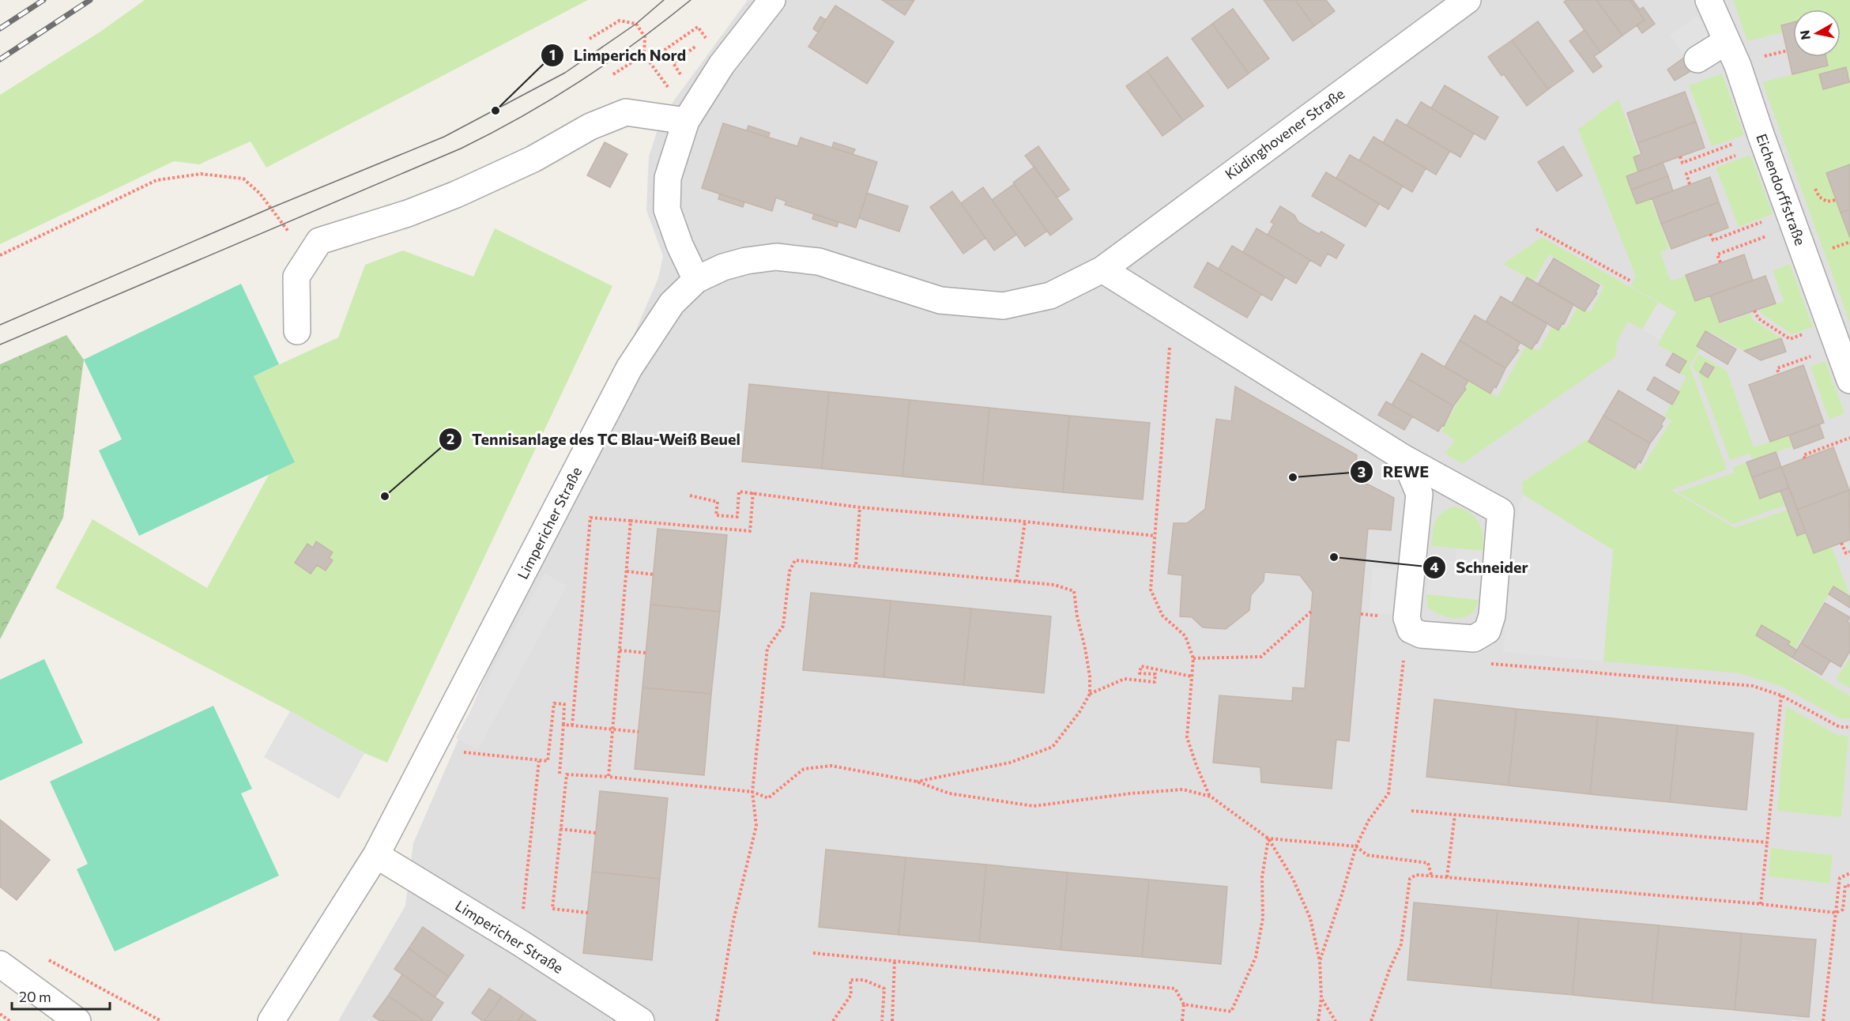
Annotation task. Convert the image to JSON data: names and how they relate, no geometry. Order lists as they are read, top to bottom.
{
  "streets": {
    "street": ["Küdinghovener Straße", "Eichendorffstraße", "Limpericher Straße"]
  },
  "crossings": [
    ["Küdinghovener Straße", "Limpericher Straße"]
  ],
  "places": [
    "Limperich Nord",
    "REWE",
    "Tennisanlage des TC Blau-Weiß Beuel",
    "Schneider"
  ],
  "scale_bar": "20 m",
  "north": "left"
}
